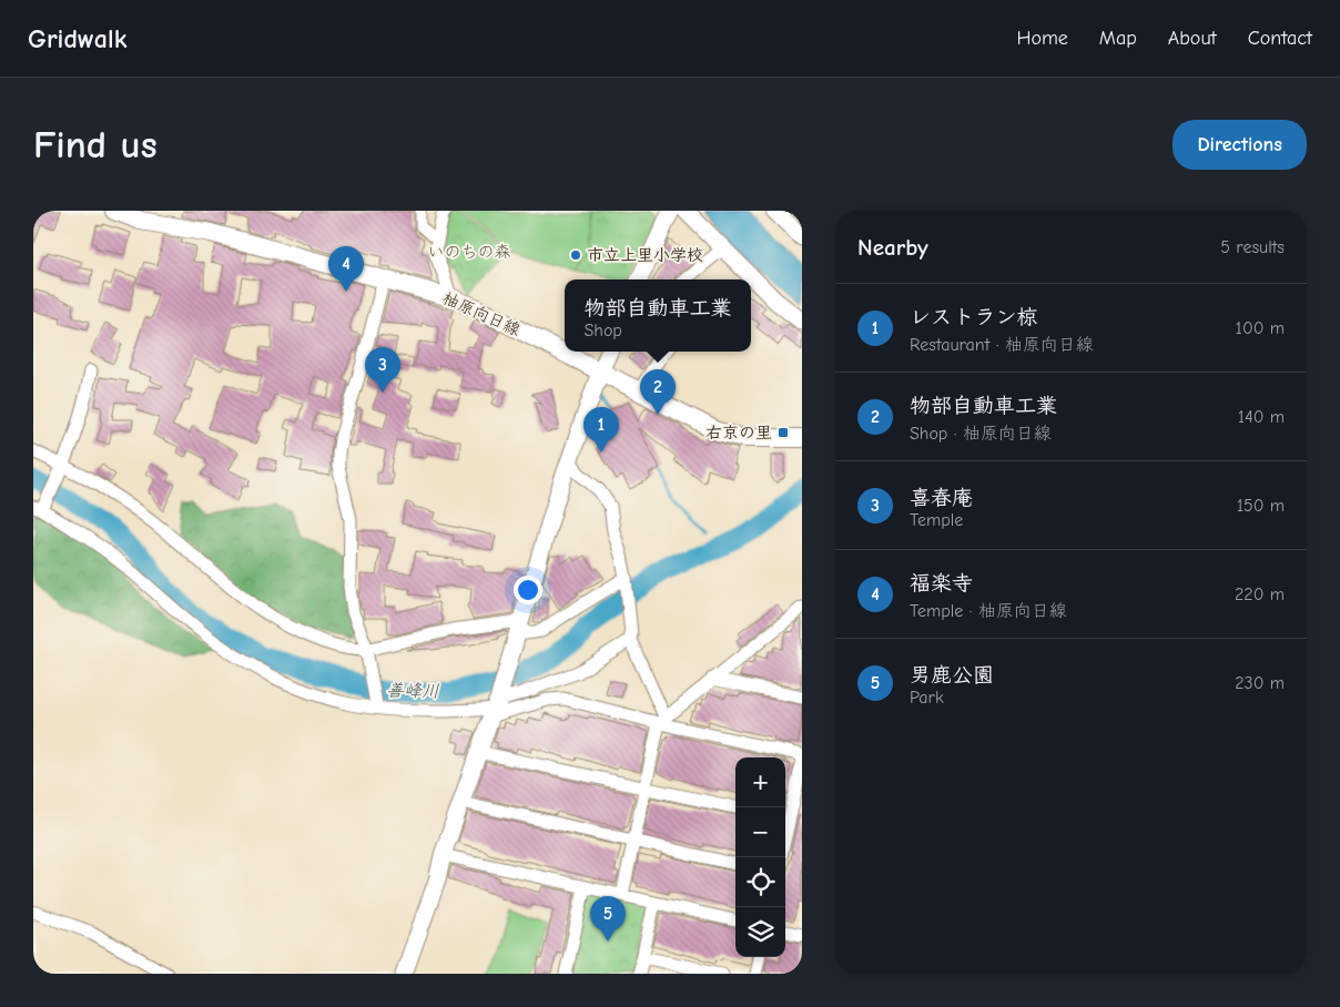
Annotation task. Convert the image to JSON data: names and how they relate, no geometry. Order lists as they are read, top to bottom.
{
  "streets": {
    "main road": ["柚原向日線"]
  },
  "water": ["善峰川"],
  "parks": ["いのちの森"],
  "places": {
    "other": ["市立上里小学校"],
    "transit": ["右京の里"]
  },
  "page": {
    "header": "Gridwalk",
    "nav": [
      "Home",
      "Map",
      "About",
      "Contact"
    ],
    "buttons": "Directions",
    "title": "Find us",
    "heading": ["Nearby", "5 results"],
    "pins": [
      "4",
      "3",
      "2",
      "1",
      "5"
    ],
    "popup": ["物部自動車工業", "Shop"],
    "list": [
      {
        "mark": "1",
        "name": "レストラン椋",
        "note": "Restaurant · 柚原向日線",
        "value": "100 m"
      },
      {
        "mark": "2",
        "name": "物部自動車工業",
        "note": "Shop · 柚原向日線",
        "value": "140 m"
      },
      {
        "mark": "3",
        "name": "喜春庵",
        "note": "Temple",
        "value": "150 m"
      },
      {
        "mark": "4",
        "name": "福楽寺",
        "note": "Temple · 柚原向日線",
        "value": "220 m"
      },
      {
        "mark": "5",
        "name": "男鹿公園",
        "note": "Park",
        "value": "230 m"
      }
    ],
    "map_buttons": ["+", "−"]
  }
}
